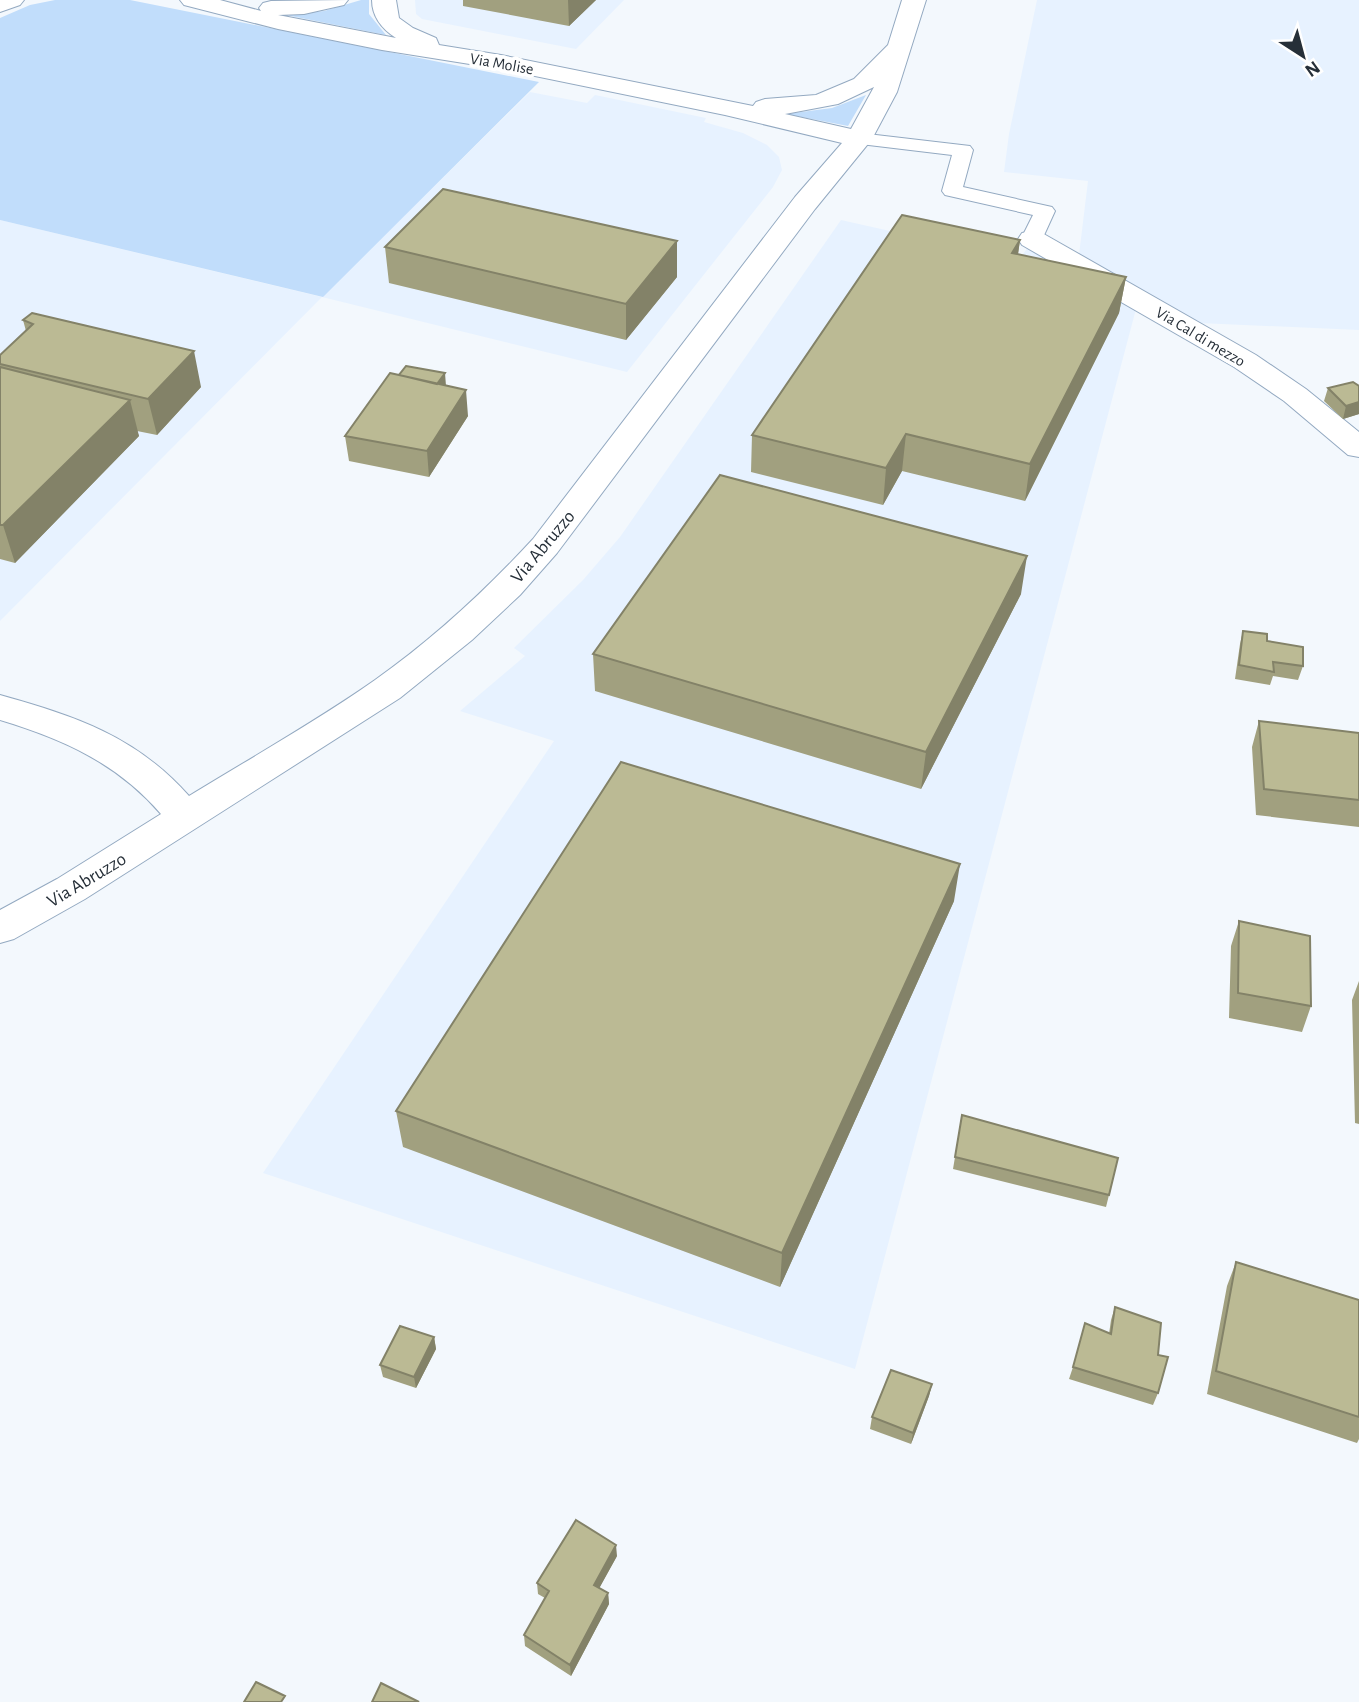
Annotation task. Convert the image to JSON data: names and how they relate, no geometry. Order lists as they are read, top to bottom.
{
  "streets": {
    "street": ["Via Molise", "Via Cal di mezzo", "Via Abruzzo"]
  },
  "crossings": [
    ["Via Molise", "Via Abruzzo"]
  ],
  "north": "bottom right"
}
